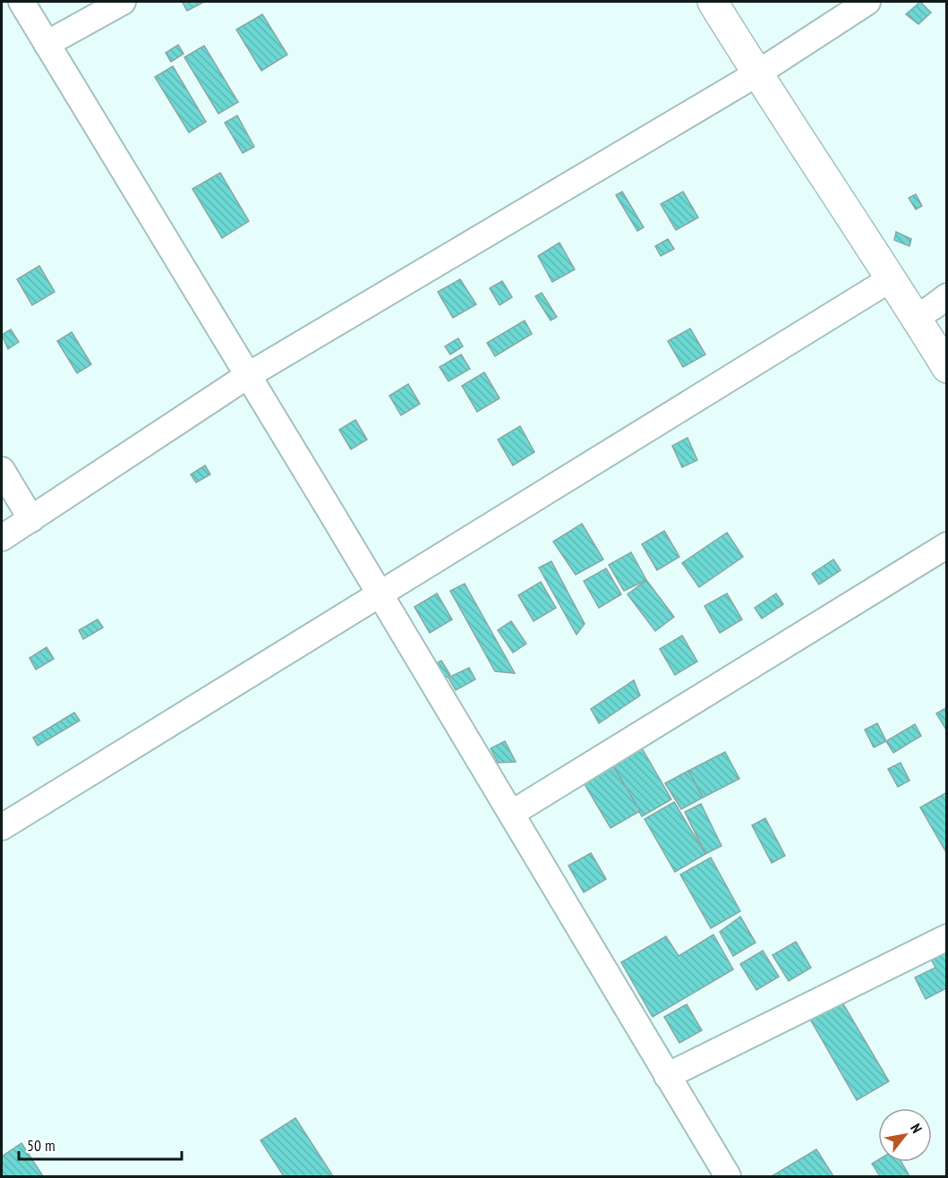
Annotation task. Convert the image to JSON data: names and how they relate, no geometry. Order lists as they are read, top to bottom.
{
  "scale_bar": "50 m",
  "north": "top right"
}
